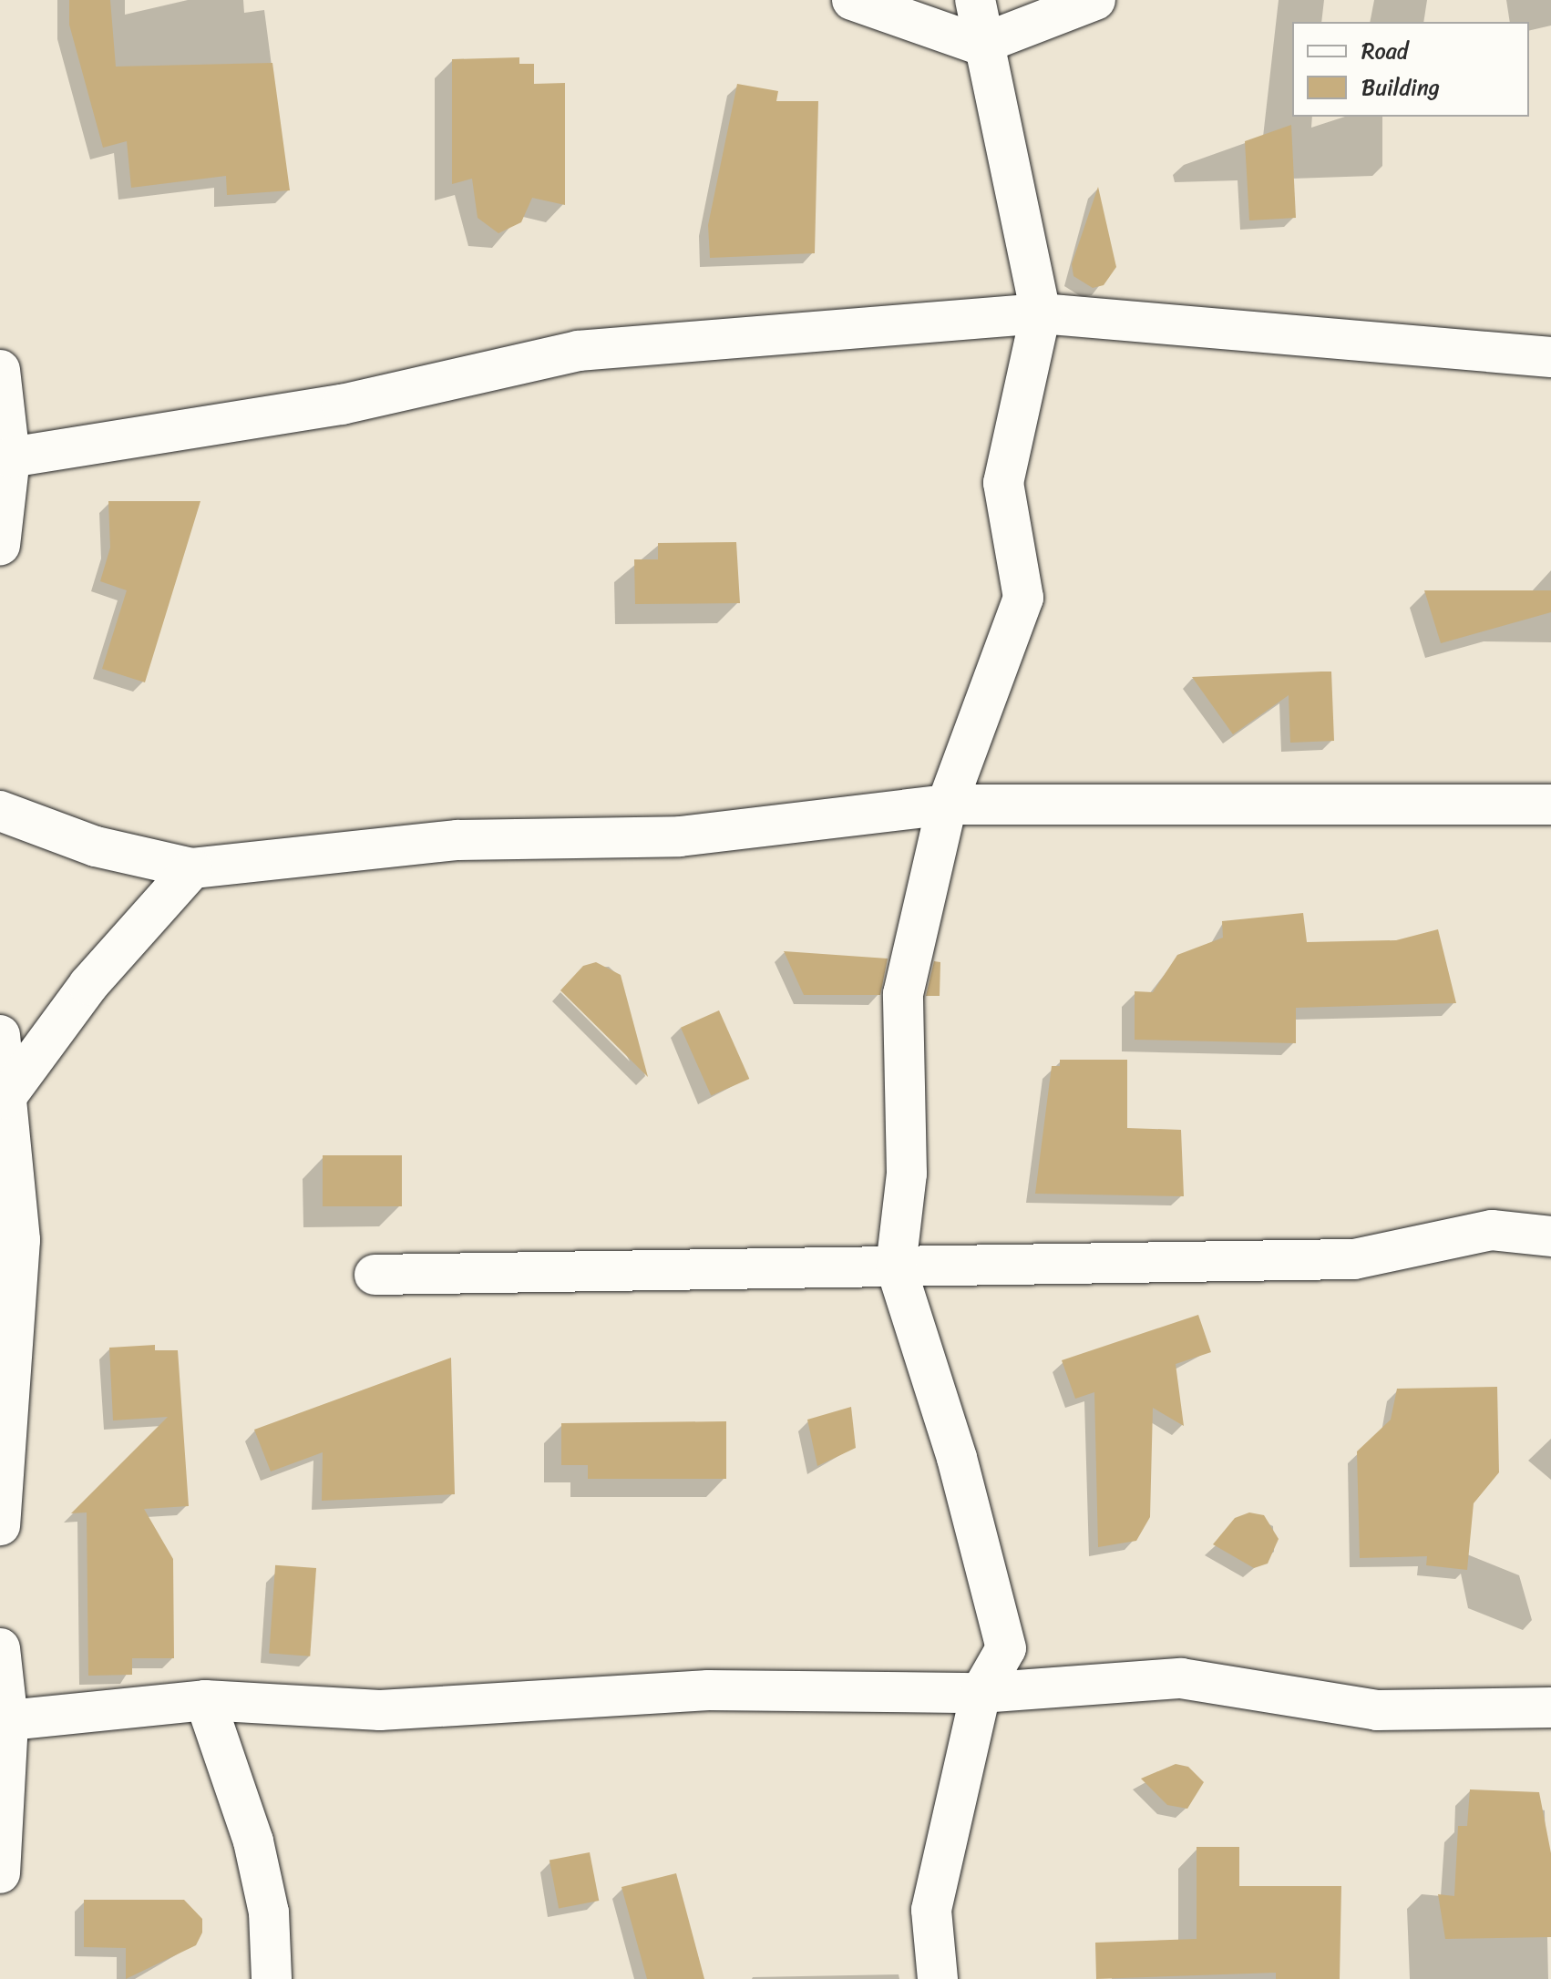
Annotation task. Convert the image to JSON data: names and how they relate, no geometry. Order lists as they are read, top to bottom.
{
  "legend": ["Road", "Building"]
}
